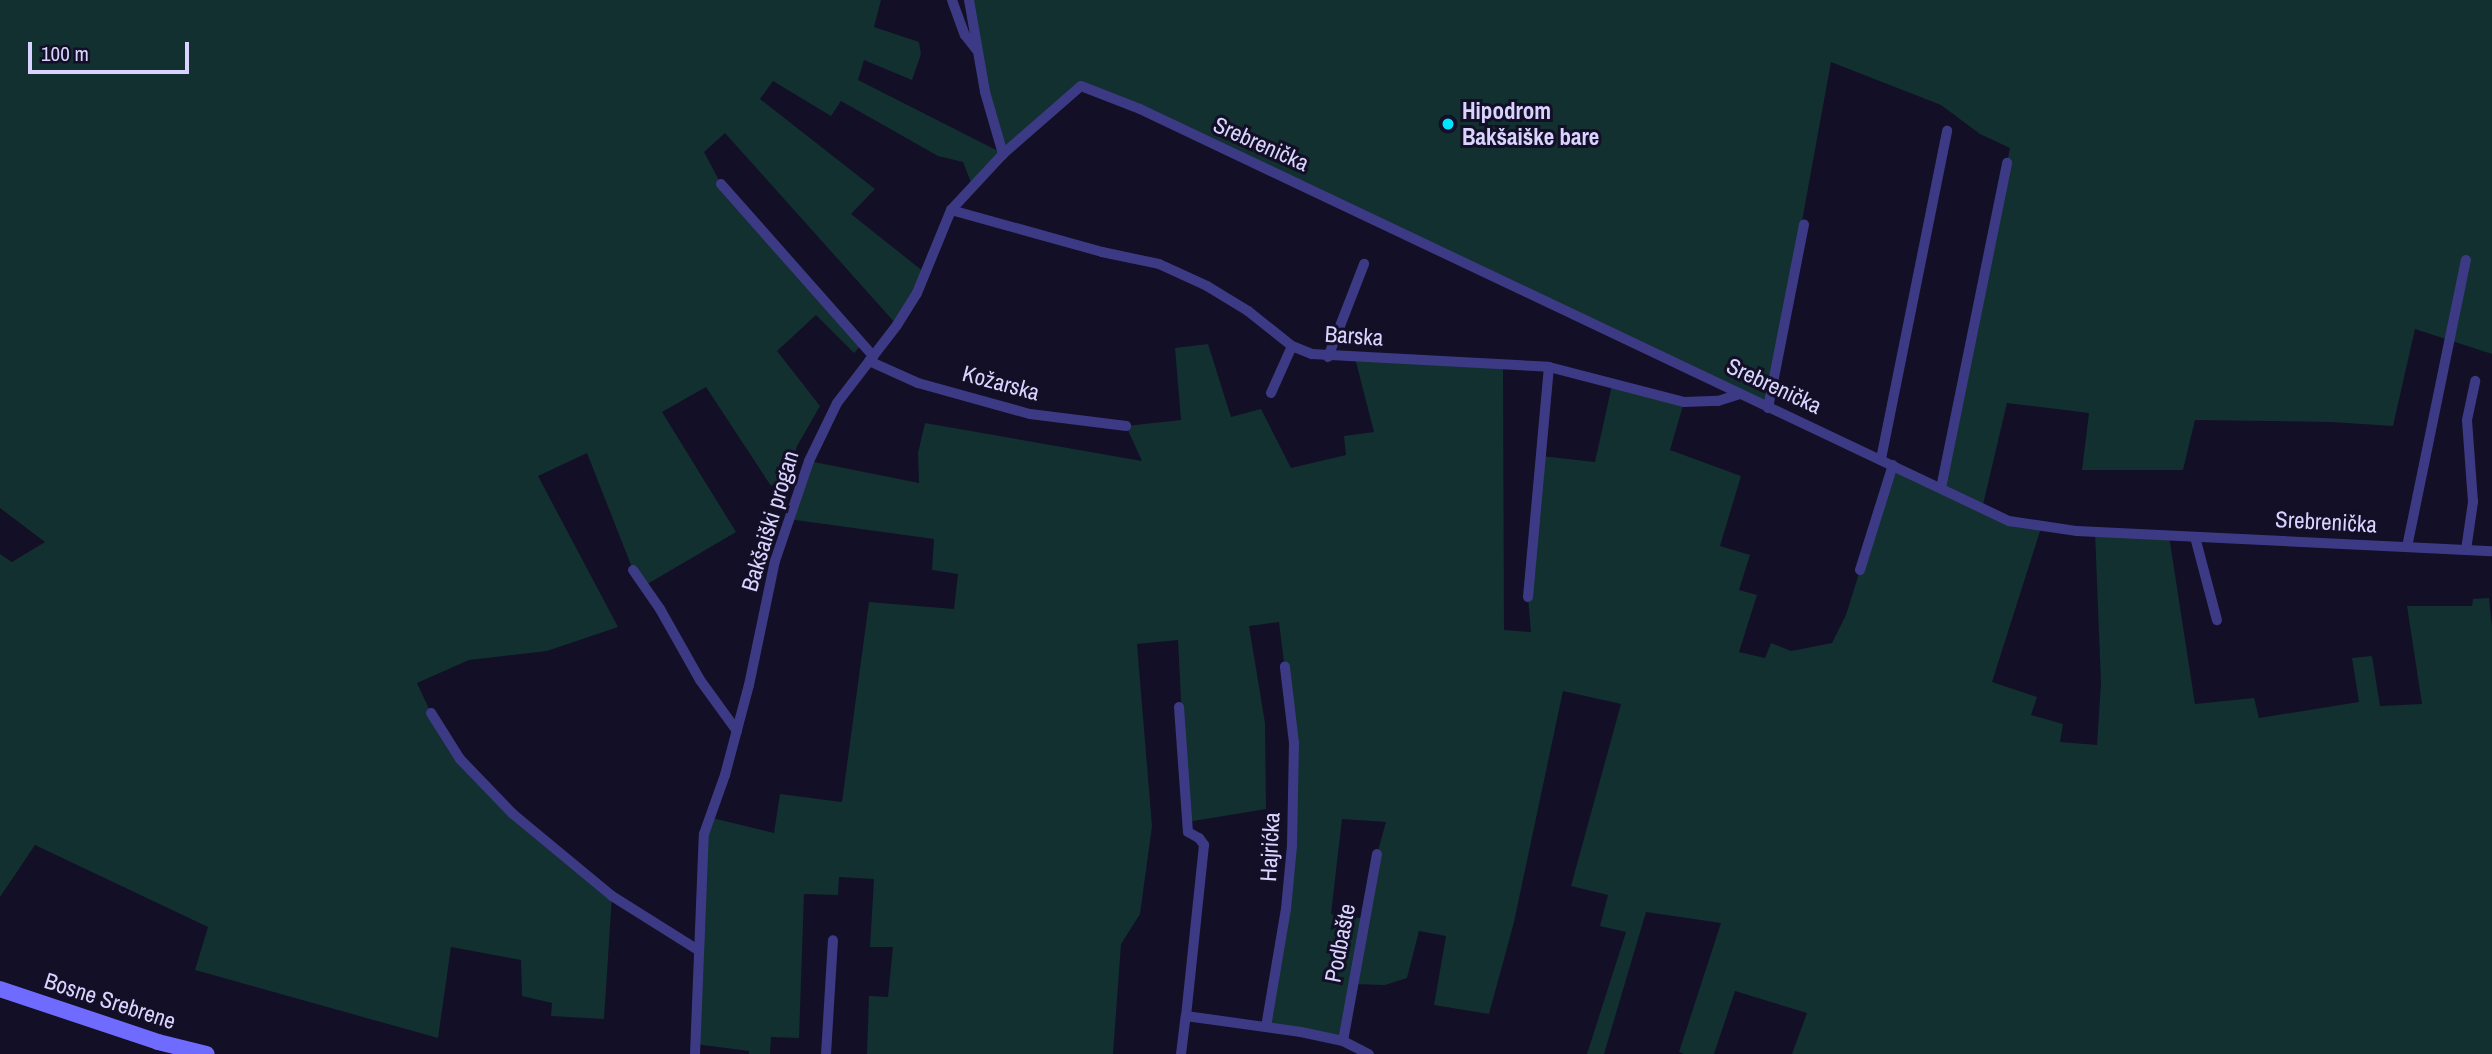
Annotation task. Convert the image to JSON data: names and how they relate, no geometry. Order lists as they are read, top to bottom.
{
  "streets": {
    "street": [
      "Srebrenička",
      "Barska",
      "Kožarska",
      "Bakšaiški progan",
      "Hajrićka",
      "Podbašte",
      "Bosne Srebrene"
    ]
  },
  "crossings": [
    ["Srebrenička", "Barska"],
    ["Srebrenička", "Bakšaiški progan"],
    ["Barska", "Bakšaiški progan"],
    ["Kožarska", "Bakšaiški progan"]
  ],
  "places": ["Hipodrom Bakšaiške bare"],
  "scale_bar": "100 m"
}
